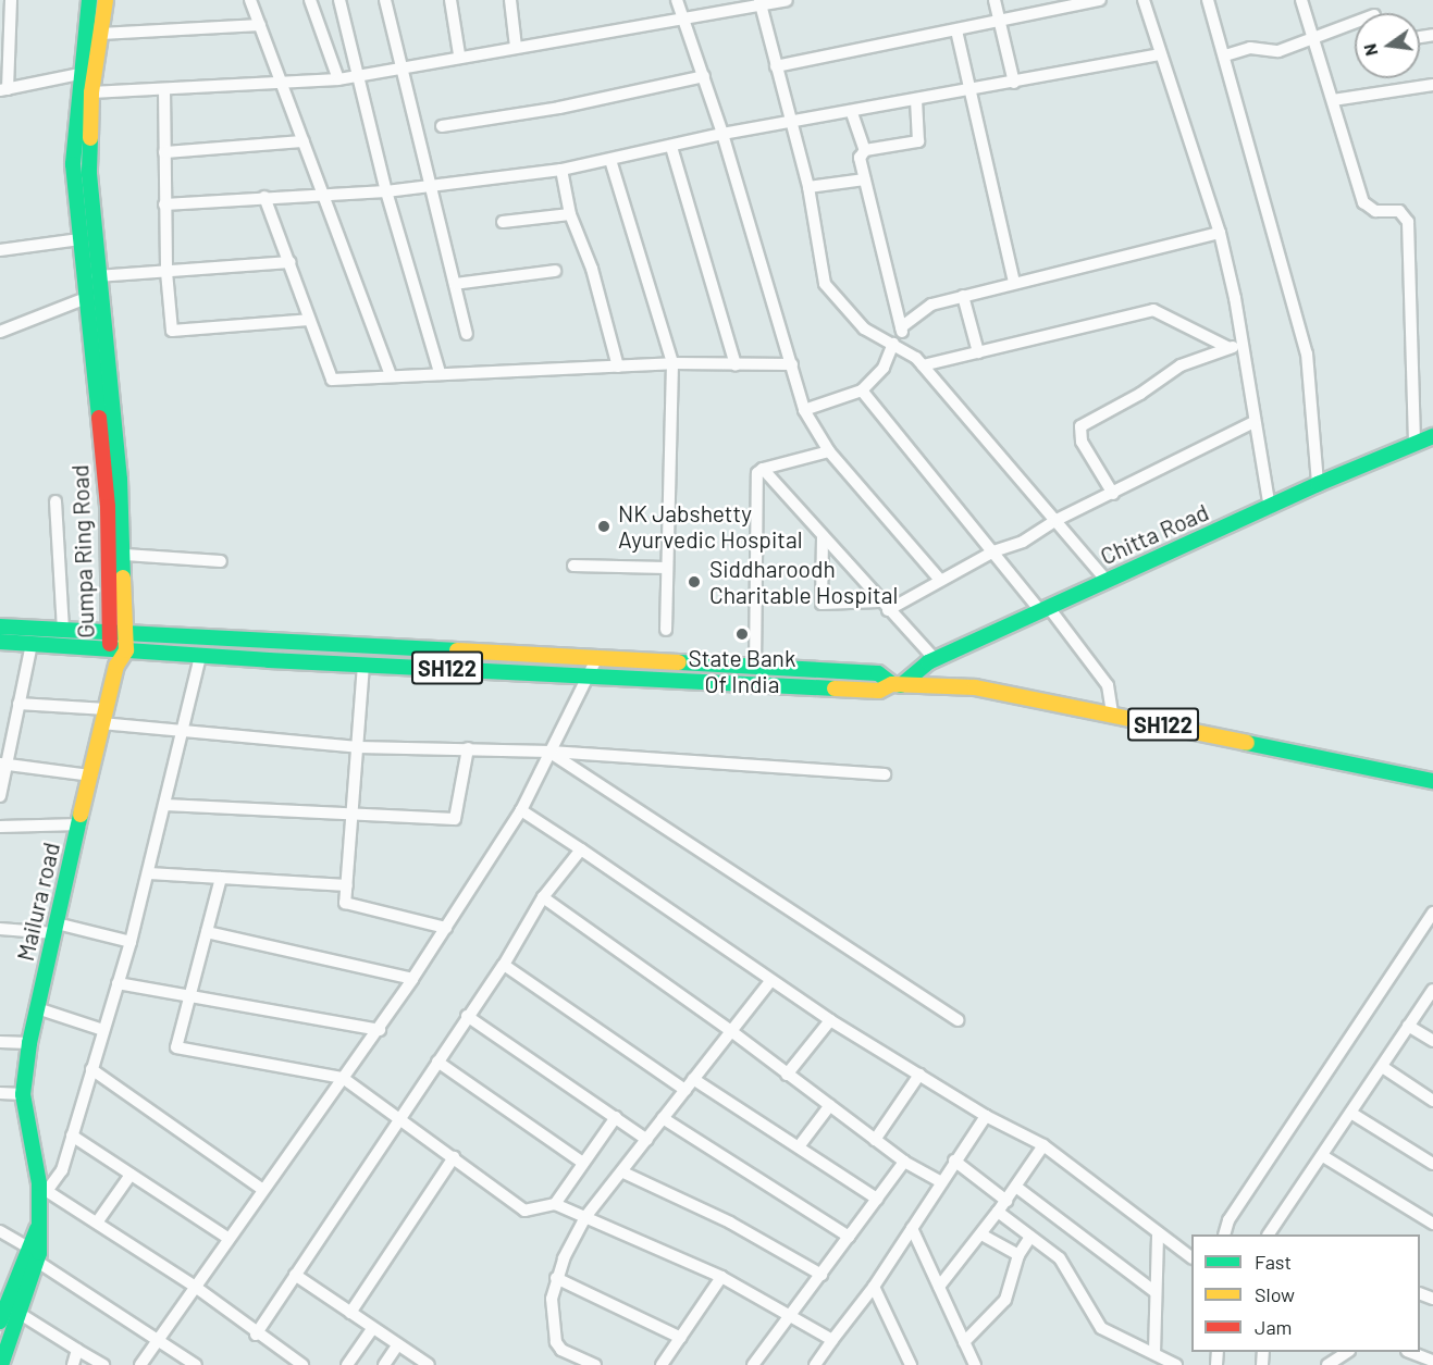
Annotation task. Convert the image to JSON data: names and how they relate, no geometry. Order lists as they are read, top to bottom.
{
  "streets": {
    "street": [
      "Chitta Road",
      "Gumpa Ring Road",
      "SH122",
      "Mailura road"
    ]
  },
  "crossings": [
    ["Chitta Road", "SH122"],
    ["Gumpa Ring Road", "SH122"],
    ["Gumpa Ring Road", "Mailura road"]
  ],
  "places": ["NK Jabshetty Ayurvedic Hospital", "Siddharoodh Charitable Hospital", "State Bank Of India"],
  "legend": ["Fast", "Slow", "Jam"],
  "north": "left"
}
